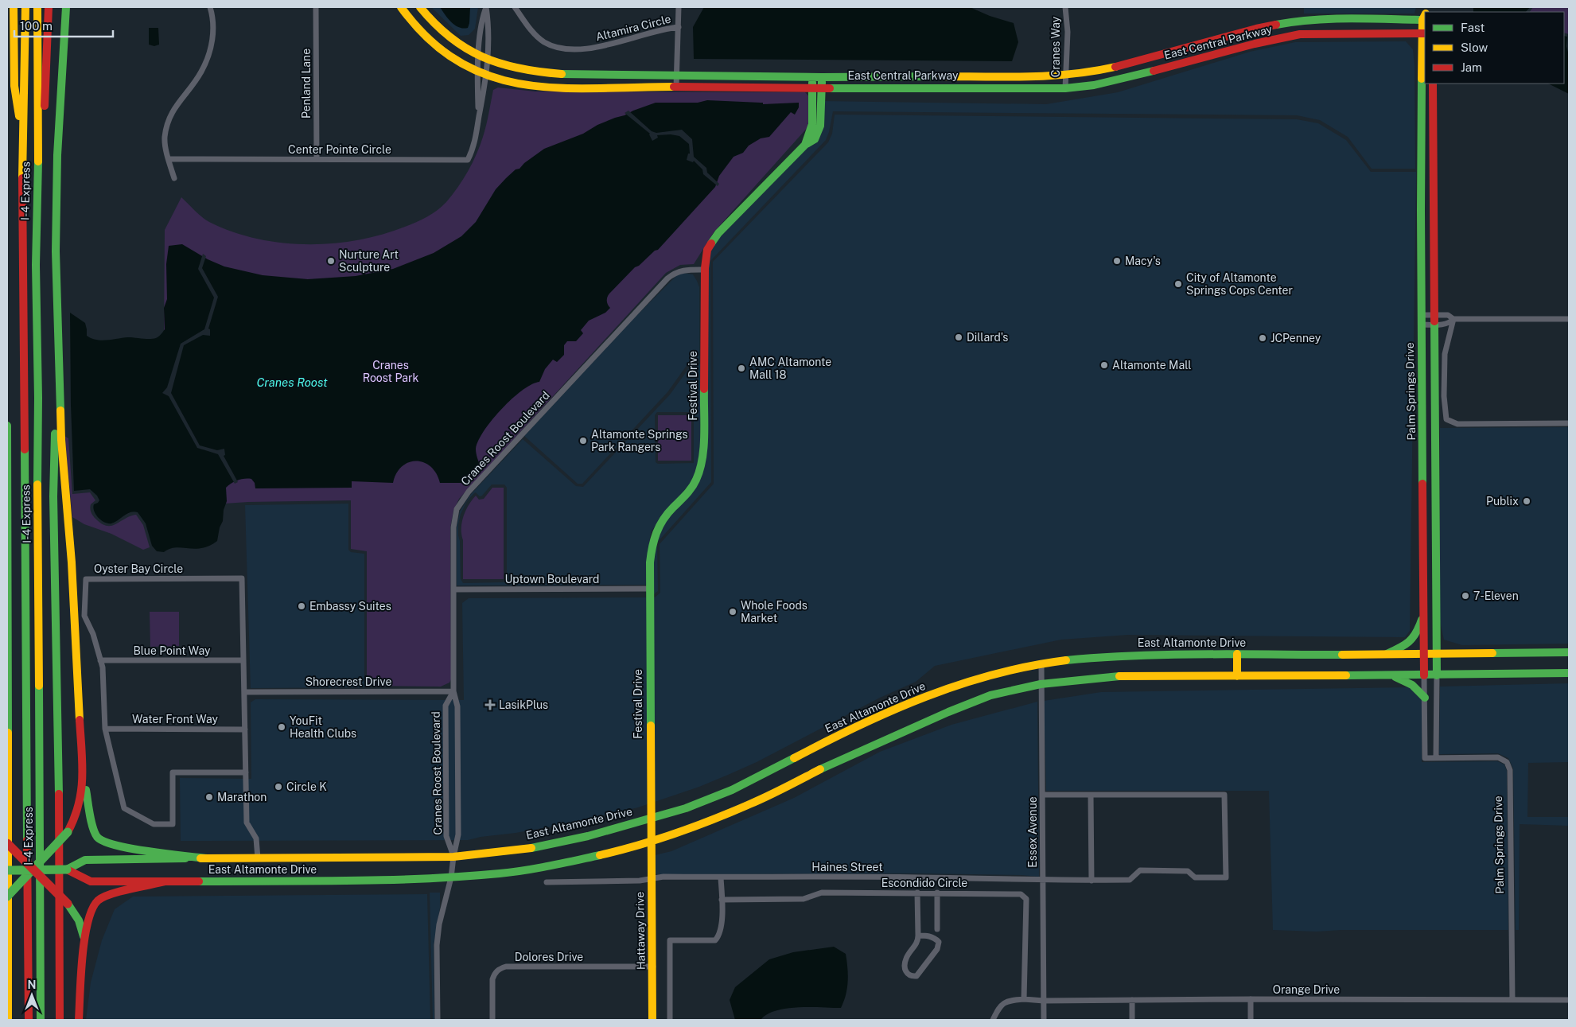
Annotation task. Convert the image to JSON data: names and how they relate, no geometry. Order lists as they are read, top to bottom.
{
  "streets": {
    "main road": [
      "East Central Parkway",
      "I-4 Express",
      "Festival Drive",
      "Palm Springs Drive",
      "East Altamonte Drive",
      "Hattaway Drive"
    ],
    "street": [
      "Altamira Circle",
      "Cranes Way",
      "Penland Lane",
      "Center Pointe Circle",
      "Cranes Roost Boulevard",
      "Oyster Bay Circle",
      "Uptown Boulevard",
      "Blue Point Way",
      "Shorecrest Drive",
      "Water Front Way",
      "Essex Avenue",
      "Haines Street",
      "Escondido Circle",
      "Dolores Drive",
      "Orange Drive"
    ]
  },
  "crossings": [
    ["Altamira Circle", "East Central Parkway"],
    ["East Central Parkway", "Cranes Way"],
    ["East Central Parkway", "Center Pointe Circle"],
    ["East Central Parkway", "Festival Drive"],
    ["East Central Parkway", "Palm Springs Drive"],
    ["Penland Lane", "Center Pointe Circle"],
    ["Festival Drive", "Cranes Roost Boulevard"],
    ["Festival Drive", "Uptown Boulevard"],
    ["Festival Drive", "East Altamonte Drive"],
    ["Festival Drive", "Hattaway Drive"],
    ["Palm Springs Drive", "East Altamonte Drive"],
    ["Palm Springs Drive", "Orange Drive"],
    ["Cranes Roost Boulevard", "Uptown Boulevard"],
    ["Cranes Roost Boulevard", "East Altamonte Drive"],
    ["Cranes Roost Boulevard", "Shorecrest Drive"],
    ["Oyster Bay Circle", "East Altamonte Drive"],
    ["Oyster Bay Circle", "Blue Point Way"],
    ["Oyster Bay Circle", "Shorecrest Drive"],
    ["Oyster Bay Circle", "Water Front Way"],
    ["East Altamonte Drive", "Essex Avenue"],
    ["East Altamonte Drive", "Hattaway Drive"],
    ["Essex Avenue", "Haines Street"],
    ["Essex Avenue", "Orange Drive"],
    ["Haines Street", "Hattaway Drive"],
    ["Hattaway Drive", "Dolores Drive"]
  ],
  "water": ["Cranes Roost"],
  "parks": ["Cranes Roost Park"],
  "places": {
    "other": [
      "Nurture Art Sculpture",
      "Macy's",
      "City of Altamonte Springs Cops Center",
      "Dillard's",
      "JCPenney",
      "Altamonte Mall",
      "AMC Altamonte Mall 18",
      "Altamonte Springs Park Rangers",
      "Publix",
      "7-Eleven",
      "Embassy Suites",
      "Whole Foods Market",
      "YouFit Health Clubs",
      "Circle K",
      "Marathon"
    ],
    "health": ["LasikPlus"]
  },
  "legend": ["Fast", "Slow", "Jam"],
  "scale_bar": "100 m",
  "north": "top"
}
